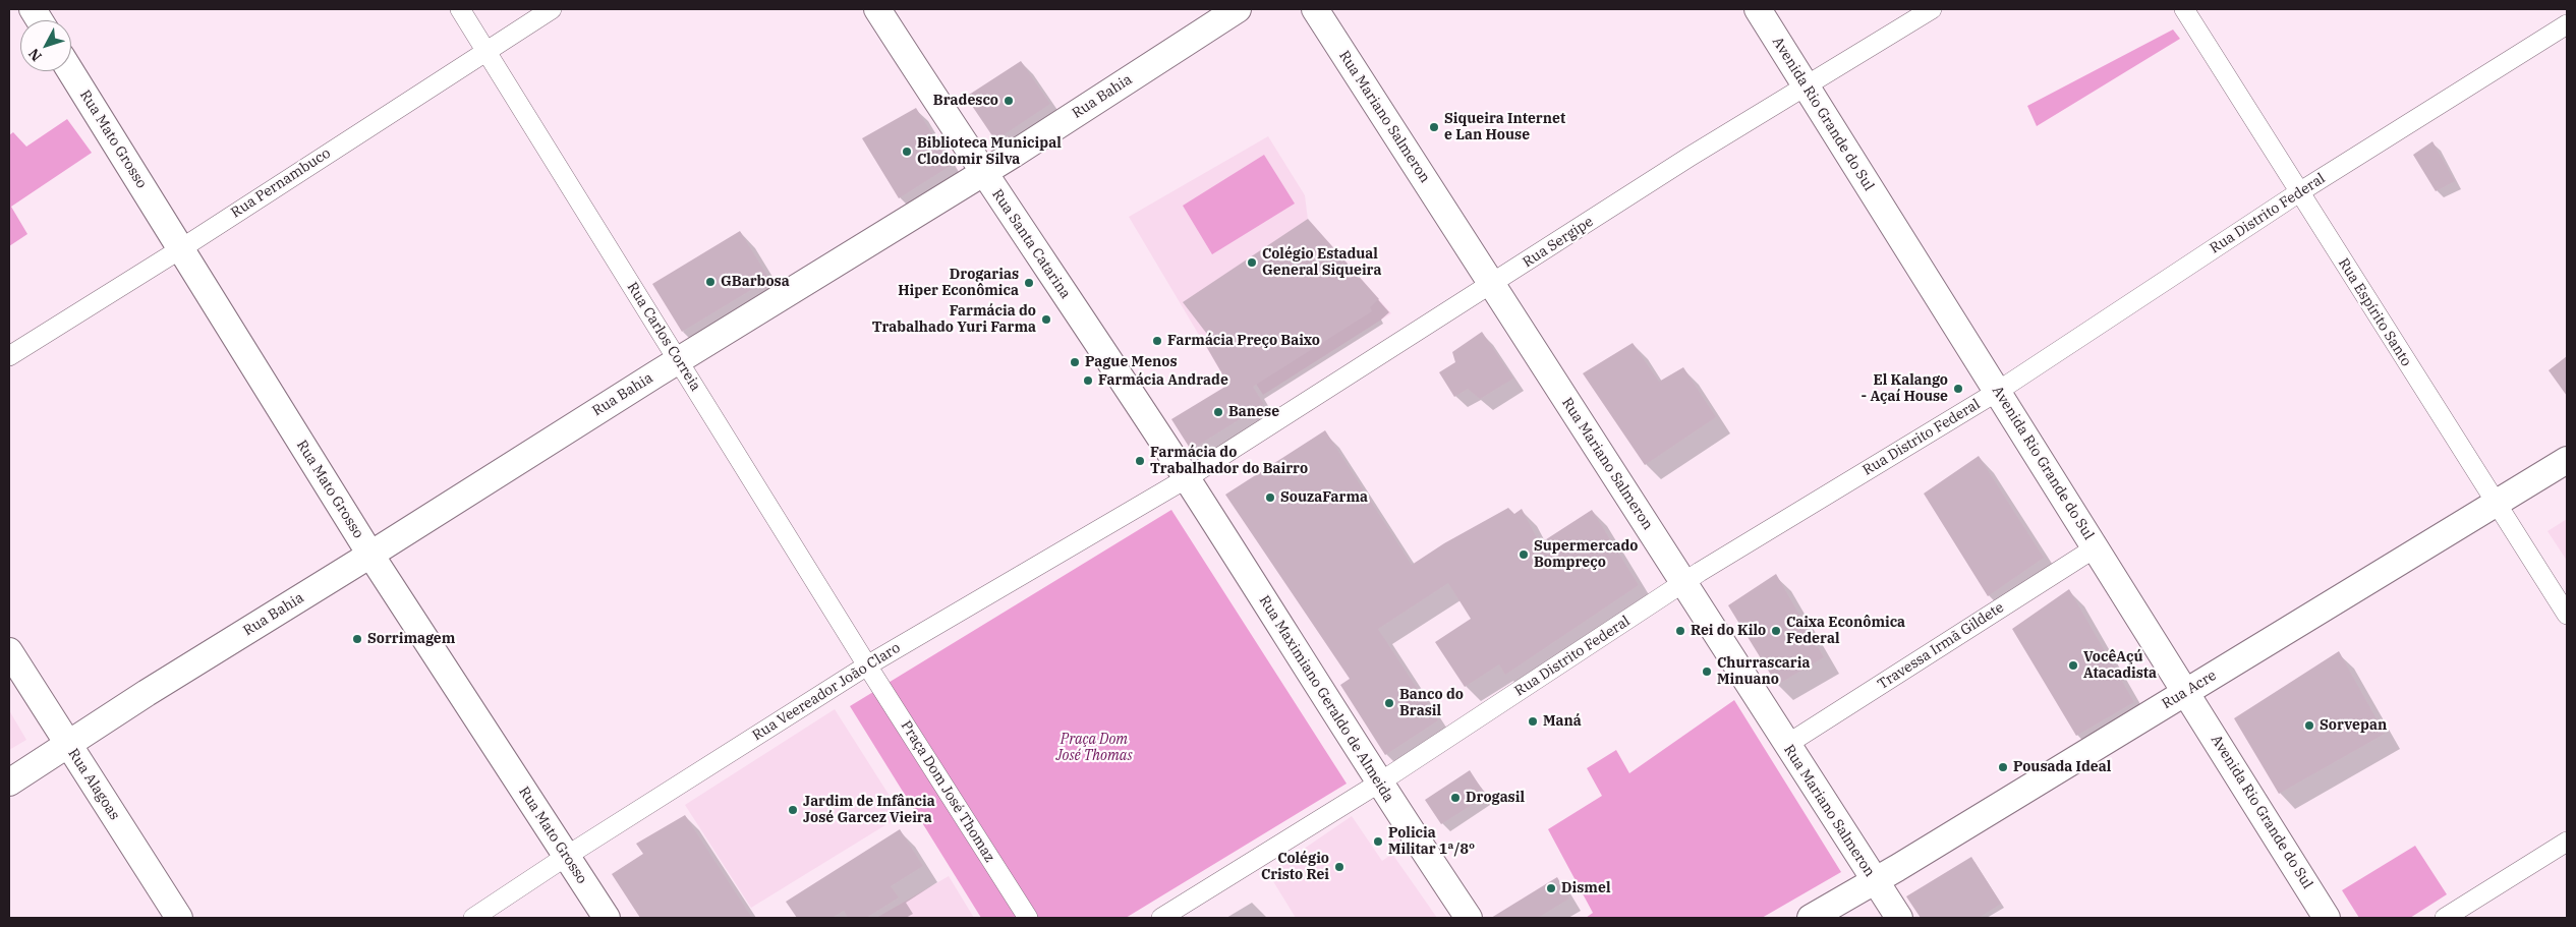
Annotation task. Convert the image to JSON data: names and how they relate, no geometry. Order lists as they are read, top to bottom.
{
  "streets": {
    "main road": [
      "Rua Bahia",
      "Avenida Rio Grande do Sul",
      "Rua Mariano Salmeron",
      "Rua Mato Grosso",
      "Rua Santa Catarina",
      "Rua Acre",
      "Rua Maximiano Geraldo de Almeida",
      "Rua Alagoas"
    ],
    "street": [
      "Rua Pernambuco",
      "Rua Distrito Federal",
      "Rua Sergipe",
      "Rua Espírito Santo",
      "Rua Carlos Correia",
      "Travessa Irmã Gildete",
      "Rua Veereador João Claro",
      "Praça Dom José Thomaz"
    ]
  },
  "crossings": [
    ["Rua Bahia", "Rua Mato Grosso"],
    ["Rua Bahia", "Rua Santa Catarina"],
    ["Rua Bahia", "Rua Carlos Correia"],
    ["Rua Bahia", "Rua Alagoas"],
    ["Avenida Rio Grande do Sul", "Rua Distrito Federal"],
    ["Avenida Rio Grande do Sul", "Rua Sergipe"],
    ["Avenida Rio Grande do Sul", "Travessa Irmã Gildete"],
    ["Avenida Rio Grande do Sul", "Rua Acre"],
    ["Rua Mariano Salmeron", "Rua Distrito Federal"],
    ["Rua Mariano Salmeron", "Rua Sergipe"],
    ["Rua Mariano Salmeron", "Travessa Irmã Gildete"],
    ["Rua Mariano Salmeron", "Rua Acre"],
    ["Rua Mato Grosso", "Rua Pernambuco"],
    ["Rua Mato Grosso", "Rua Veereador João Claro"],
    ["Rua Pernambuco", "Rua Carlos Correia"],
    ["Rua Distrito Federal", "Rua Espírito Santo"],
    ["Rua Distrito Federal", "Rua Maximiano Geraldo de Almeida"],
    ["Rua Sergipe", "Rua Santa Catarina"],
    ["Rua Sergipe", "Rua Veereador João Claro"],
    ["Rua Sergipe", "Rua Maximiano Geraldo de Almeida"],
    ["Rua Santa Catarina", "Rua Veereador João Claro"],
    ["Rua Santa Catarina", "Rua Maximiano Geraldo de Almeida"],
    ["Rua Espírito Santo", "Rua Acre"],
    ["Rua Carlos Correia", "Rua Veereador João Claro"],
    ["Rua Carlos Correia", "Praça Dom José Thomaz"],
    ["Rua Veereador João Claro", "Rua Maximiano Geraldo de Almeida"],
    ["Rua Veereador João Claro", "Praça Dom José Thomaz"]
  ],
  "parks": ["Praça Dom José Thomas"],
  "places": [
    "Bradesco",
    "Siqueira Internet e Lan House",
    "Biblioteca Municipal Clodomir Silva",
    "Colégio Estadual General Siqueira",
    "GBarbosa",
    "Drogarias Hiper Econômica",
    "Farmácia do Trabalhado Yuri Farma",
    "Farmácia Preço Baixo",
    "Pague Menos",
    "Farmácia Andrade",
    "El Kalango - Açaí House",
    "Banese",
    "Farmácia do Trabalhador do Bairro",
    "SouzaFarma",
    "Supermercado Bompreço",
    "Rei do Kilo",
    "Caixa Econômica Federal",
    "Sorrimagem",
    "VocêAçú Atacadista",
    "Churrascaria Minuano",
    "Banco do Brasil",
    "Maná",
    "Sorvepan",
    "Pousada Ideal",
    "Drogasil",
    "Jardim de Infância José Garcez Vieira",
    "Policia Militar 1ª/8º",
    "Colégio Cristo Rei",
    "Dismel"
  ],
  "north": "bottom left"
}
